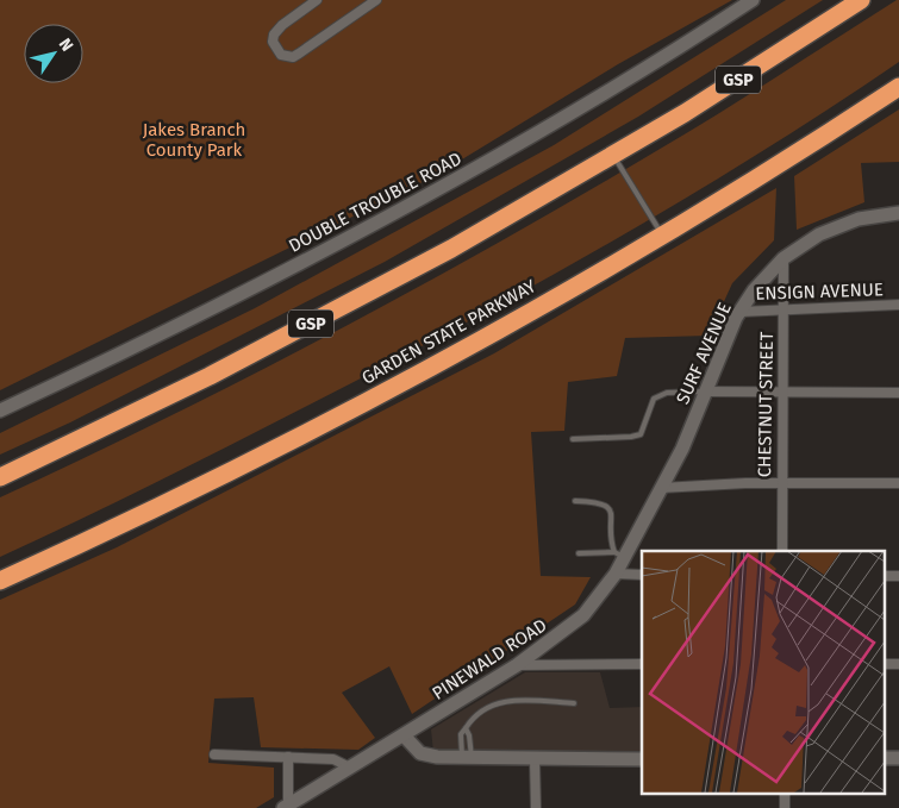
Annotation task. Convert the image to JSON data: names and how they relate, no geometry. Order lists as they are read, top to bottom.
{
  "streets": {
    "highway": ["GSP", "GARDEN STATE PARKWAY"],
    "main road": ["DOUBLE TROUBLE ROAD", "SURF AVENUE", "PINEWALD ROAD"],
    "street": ["ENSIGN AVENUE", "CHESTNUT STREET"]
  },
  "crossings": [
    ["ENSIGN AVENUE", "SURF AVENUE"],
    ["ENSIGN AVENUE", "CHESTNUT STREET"],
    ["SURF AVENUE", "CHESTNUT STREET"],
    ["SURF AVENUE", "PINEWALD ROAD"]
  ],
  "parks": ["Jakes Branch County Park"],
  "north": "top right"
}
